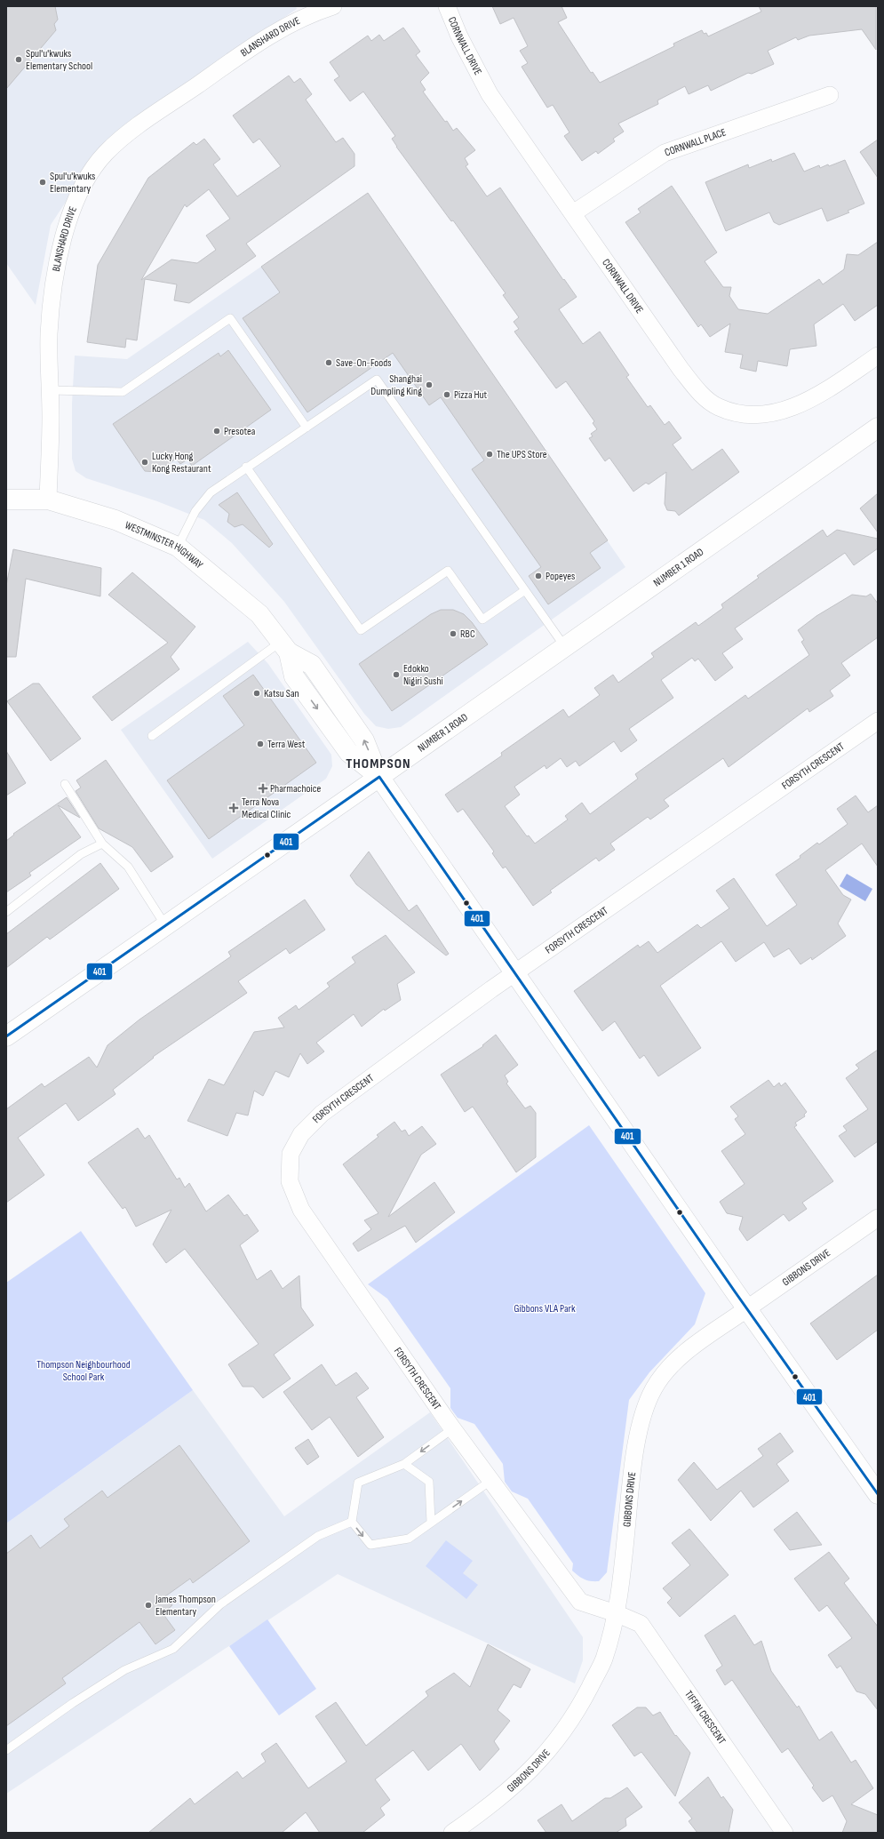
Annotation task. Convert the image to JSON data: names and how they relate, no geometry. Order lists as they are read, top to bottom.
{
  "streets": {
    "main road": ["WESTMINSTER HIGHWAY", "NUMBER 1 ROAD"],
    "street": [
      "BLANSHARD DRIVE",
      "CORNWALL DRIVE",
      "CORNWALL PLACE",
      "FORSYTH CRESCENT",
      "GIBBONS DRIVE",
      "TIFFIN CRESCENT"
    ]
  },
  "crossings": [
    ["BLANSHARD DRIVE", "WESTMINSTER HIGHWAY"],
    ["CORNWALL DRIVE", "CORNWALL PLACE"],
    ["WESTMINSTER HIGHWAY", "NUMBER 1 ROAD"],
    ["WESTMINSTER HIGHWAY", "FORSYTH CRESCENT"],
    ["WESTMINSTER HIGHWAY", "GIBBONS DRIVE"],
    ["FORSYTH CRESCENT", "GIBBONS DRIVE"],
    ["FORSYTH CRESCENT", "TIFFIN CRESCENT"],
    ["GIBBONS DRIVE", "TIFFIN CRESCENT"]
  ],
  "districts": ["THOMPSON"],
  "parks": ["Gibbons VLA Park", "Thompson Neighbourhood School Park"],
  "places": {
    "other": [
      "Spul'u'kwuks Elementary School",
      "Spul'u'kwuks Elementary",
      "Save-On-Foods",
      "Shanghai Dumpling King",
      "Pizza Hut",
      "Presotea",
      "The UPS Store",
      "Lucky Hong Kong Restaurant",
      "Popeyes",
      "RBC",
      "Edokko Nigiri Sushi",
      "Katsu San",
      "Terra West",
      "James Thompson Elementary"
    ],
    "health": ["Pharmachoice", "Terra Nova Medical Clinic"]
  },
  "lines": ["transit line 401"]
}
